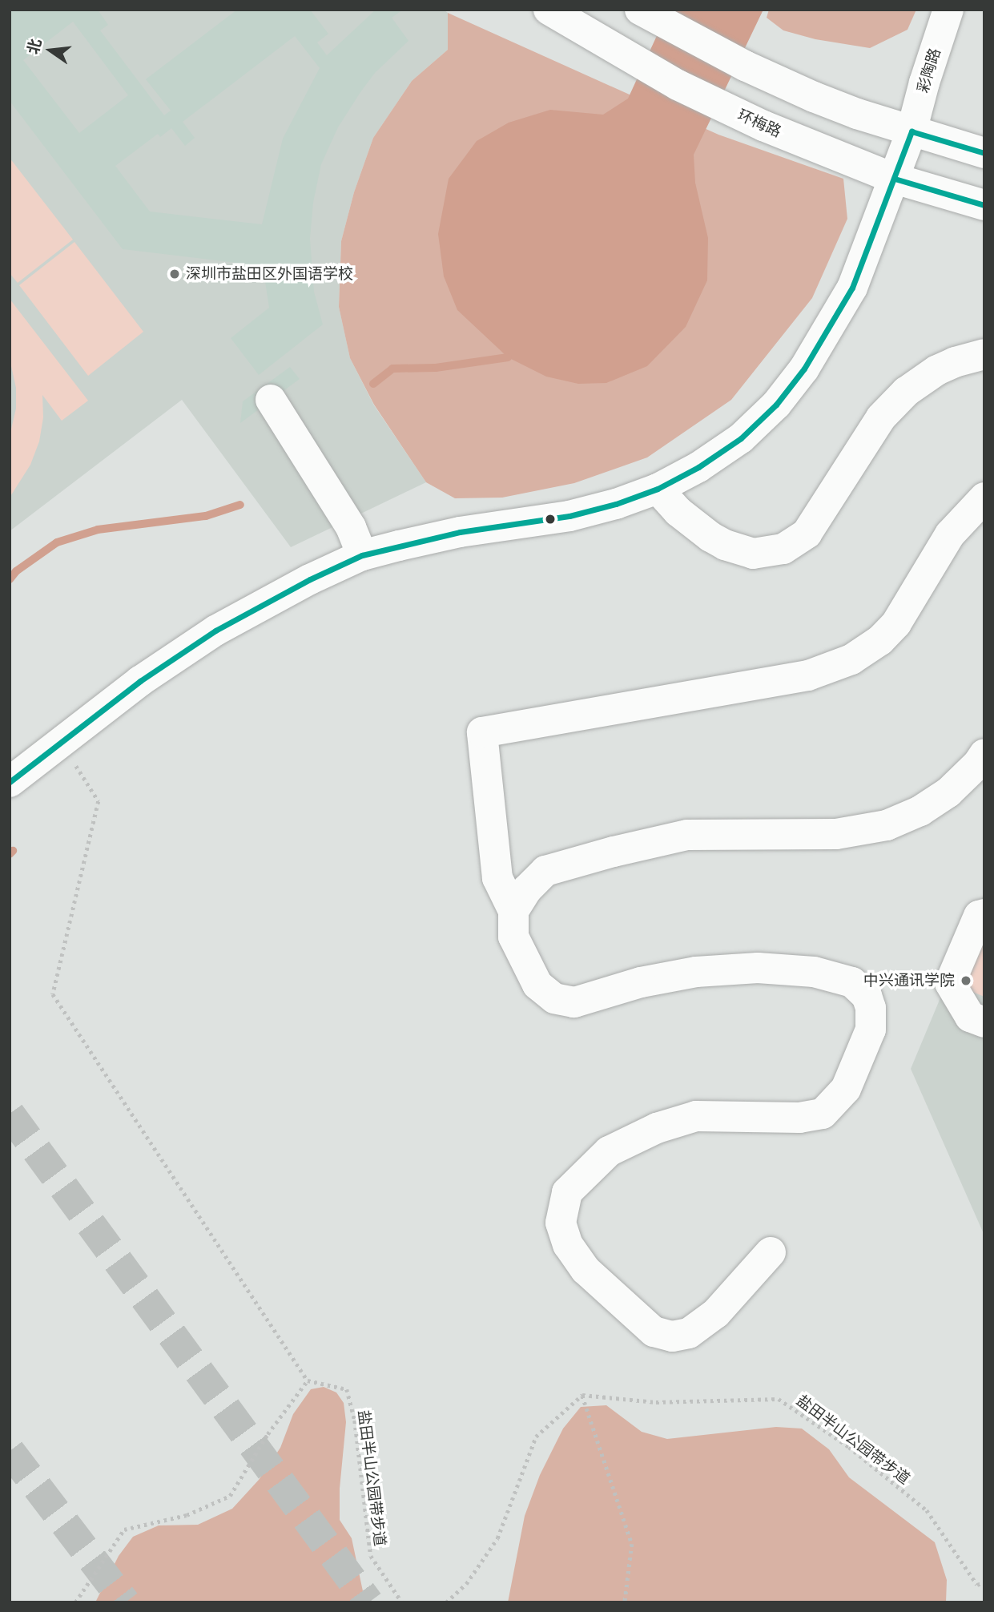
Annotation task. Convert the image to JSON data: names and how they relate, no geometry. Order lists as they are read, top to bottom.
{
  "streets": {
    "street": ["彩陶路", "环梅路"],
    "path": ["盐田半山公园带步道"]
  },
  "crossings": [
    ["彩陶路", "环梅路"]
  ],
  "places": ["深圳市盐田区外国语学校", "中兴通讯学院"],
  "north": "left"
}
